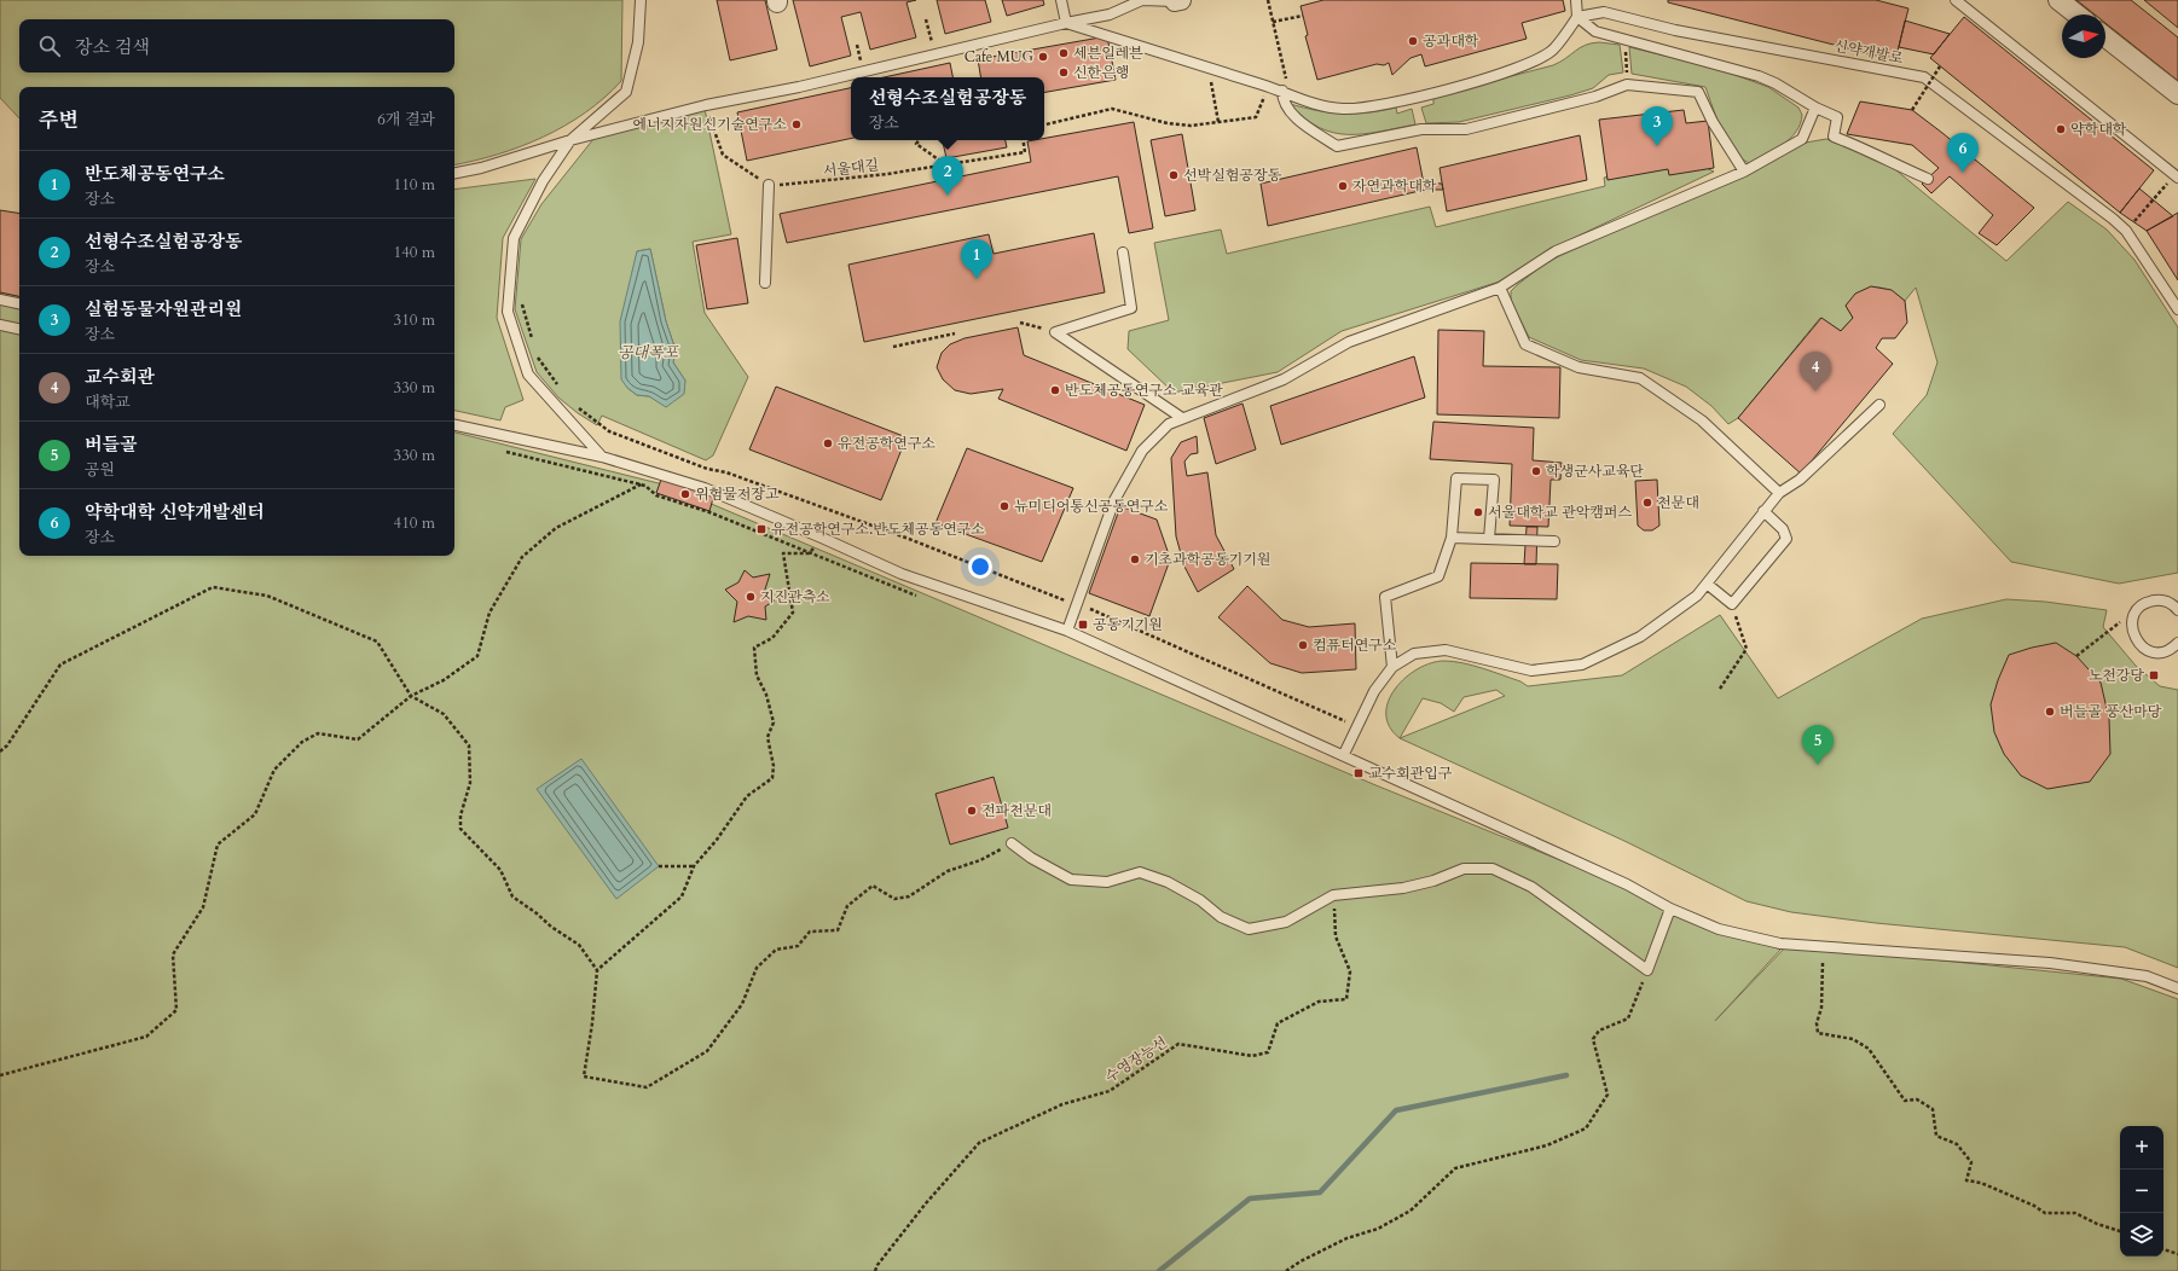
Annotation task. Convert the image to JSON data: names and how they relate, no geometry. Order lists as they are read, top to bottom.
{
  "streets": {
    "lane": ["신약개발로"],
    "path": ["서울대길", "수영장능선"]
  },
  "water": ["공대폭포"],
  "places": {
    "other": [
      "공과대학",
      "세븐일레븐",
      "Cafe MUG",
      "신한은행",
      "에너지자원신기술연구소",
      "약학대학",
      "선박실험공장동",
      "자연과학대학",
      "반도체공동연구소 교육관",
      "유전공학연구소",
      "학생군사교육단",
      "위험물저장고",
      "천문대",
      "뉴미디어통신공동연구소",
      "서울대학교 관악캠퍼스",
      "기초과학공동기기원",
      "지진관측소",
      "컴퓨터연구소",
      "버들골 풍산마당",
      "전파천문대"
    ],
    "transit": [
      "유전공학연구소.반도체공동연구소",
      "공동기기원",
      "노천강당",
      "교수회관입구"
    ]
  },
  "north": "right",
  "page": {
    "search": "장소 검색",
    "popup": ["선형수조실험공장동", "장소"],
    "heading": ["주변", "6개 결과"],
    "pins": [
      "3",
      "6",
      "2",
      "1",
      "4",
      "5"
    ],
    "list": [
      {
        "mark": "1",
        "name": "반도체공동연구소",
        "note": "장소",
        "value": "110 m"
      },
      {
        "mark": "2",
        "name": "선형수조실험공장동",
        "note": "장소",
        "value": "140 m"
      },
      {
        "mark": "3",
        "name": "실험동물자원관리원",
        "note": "장소",
        "value": "310 m"
      },
      {
        "mark": "4",
        "name": "교수회관",
        "note": "대학교",
        "value": "330 m"
      },
      {
        "mark": "5",
        "name": "버들골",
        "note": "공원",
        "value": "330 m"
      },
      {
        "mark": "6",
        "name": "약학대학 신약개발센터",
        "note": "장소",
        "value": "410 m"
      }
    ],
    "map_buttons": ["+", "−"]
  }
}
